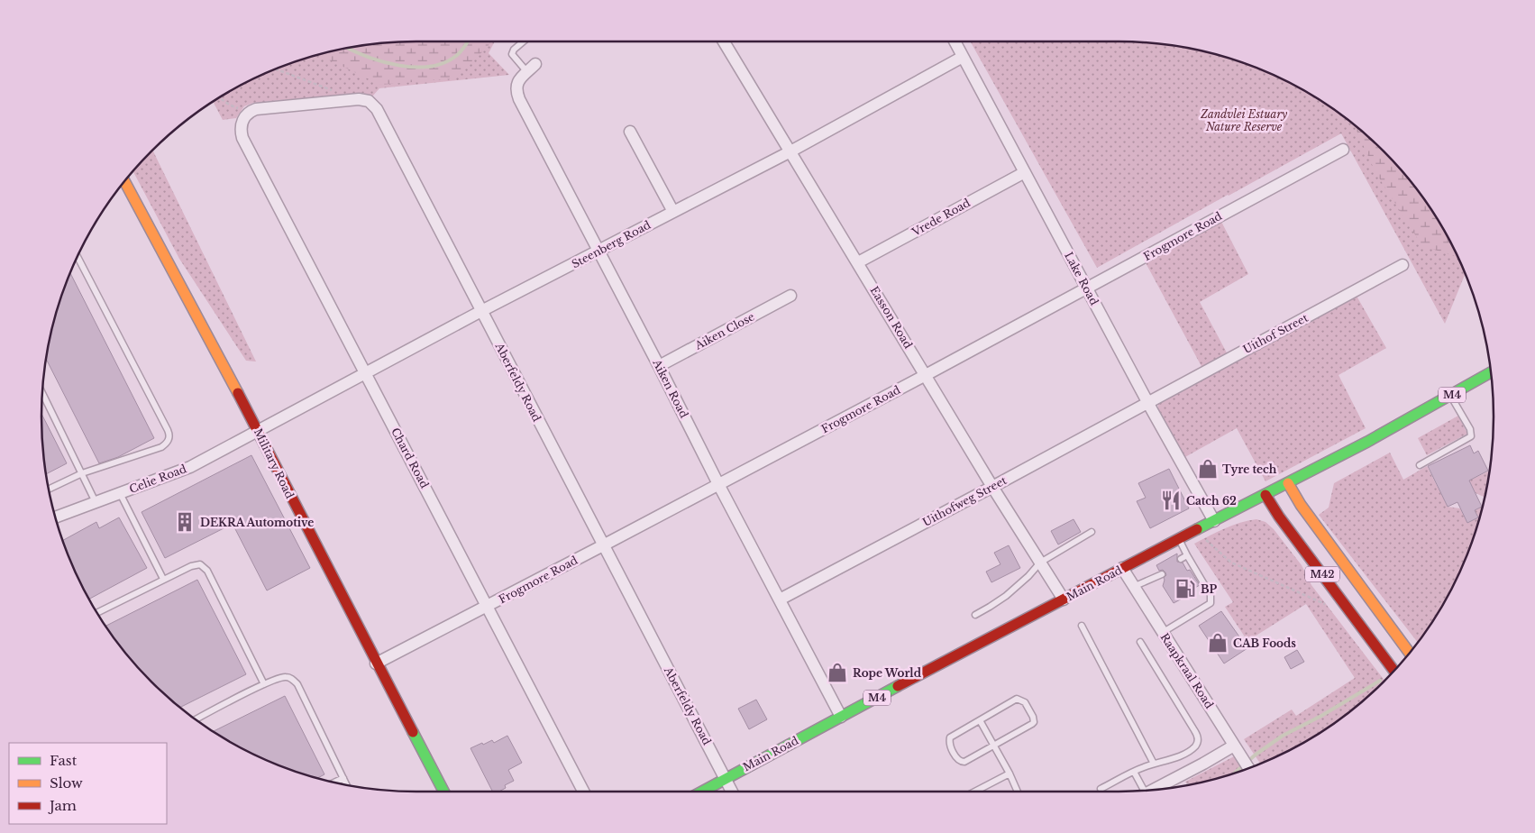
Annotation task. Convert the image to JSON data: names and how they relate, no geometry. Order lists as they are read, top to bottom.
{
  "streets": {
    "main road": [
      "M4",
      "Military Road",
      "M42",
      "Main Road"
    ],
    "street": [
      "Vrede Road",
      "Frogmore Road",
      "Steenberg Road",
      "Lake Road",
      "Easson Road",
      "Aiken Close",
      "Uithof Street",
      "Aberfeldy Road",
      "Aiken Road",
      "Chard Road",
      "Celie Road",
      "Uithofweg Street",
      "Raapkraal Road"
    ]
  },
  "crossings": [
    ["Vrede Road", "Lake Road"],
    ["Vrede Road", "Easson Road"],
    ["Frogmore Road", "Lake Road"],
    ["Frogmore Road", "Easson Road"],
    ["Frogmore Road", "Aberfeldy Road"],
    ["Frogmore Road", "Aiken Road"],
    ["Frogmore Road", "Chard Road"],
    ["Frogmore Road", "Military Road"],
    ["Steenberg Road", "Lake Road"],
    ["Steenberg Road", "Easson Road"],
    ["Steenberg Road", "Aberfeldy Road"],
    ["Steenberg Road", "Aiken Road"],
    ["Steenberg Road", "Chard Road"],
    ["Steenberg Road", "Military Road"],
    ["Steenberg Road", "Celie Road"],
    ["Lake Road", "Uithof Street"],
    ["Lake Road", "Uithofweg Street"],
    ["Lake Road", "Main Road"],
    ["Easson Road", "Uithofweg Street"],
    ["Easson Road", "Main Road"],
    ["Aiken Close", "Aiken Road"],
    ["Uithof Street", "Uithofweg Street"],
    ["Aberfeldy Road", "Chard Road"],
    ["Aberfeldy Road", "Main Road"],
    ["Aiken Road", "Uithofweg Street"],
    ["Aiken Road", "Main Road"],
    ["Military Road", "Celie Road"],
    ["M42", "Main Road"],
    ["Main Road", "Raapkraal Road"]
  ],
  "parks": ["Zandvlei Estuary Nature Reserve"],
  "places": {
    "shop": ["Tyre tech", "CAB Foods", "Rope World"],
    "restaurant": ["Catch 62"],
    "building": ["DEKRA Automotive"],
    "fuel station": ["BP"]
  },
  "legend": ["Fast", "Slow", "Jam"]
}
